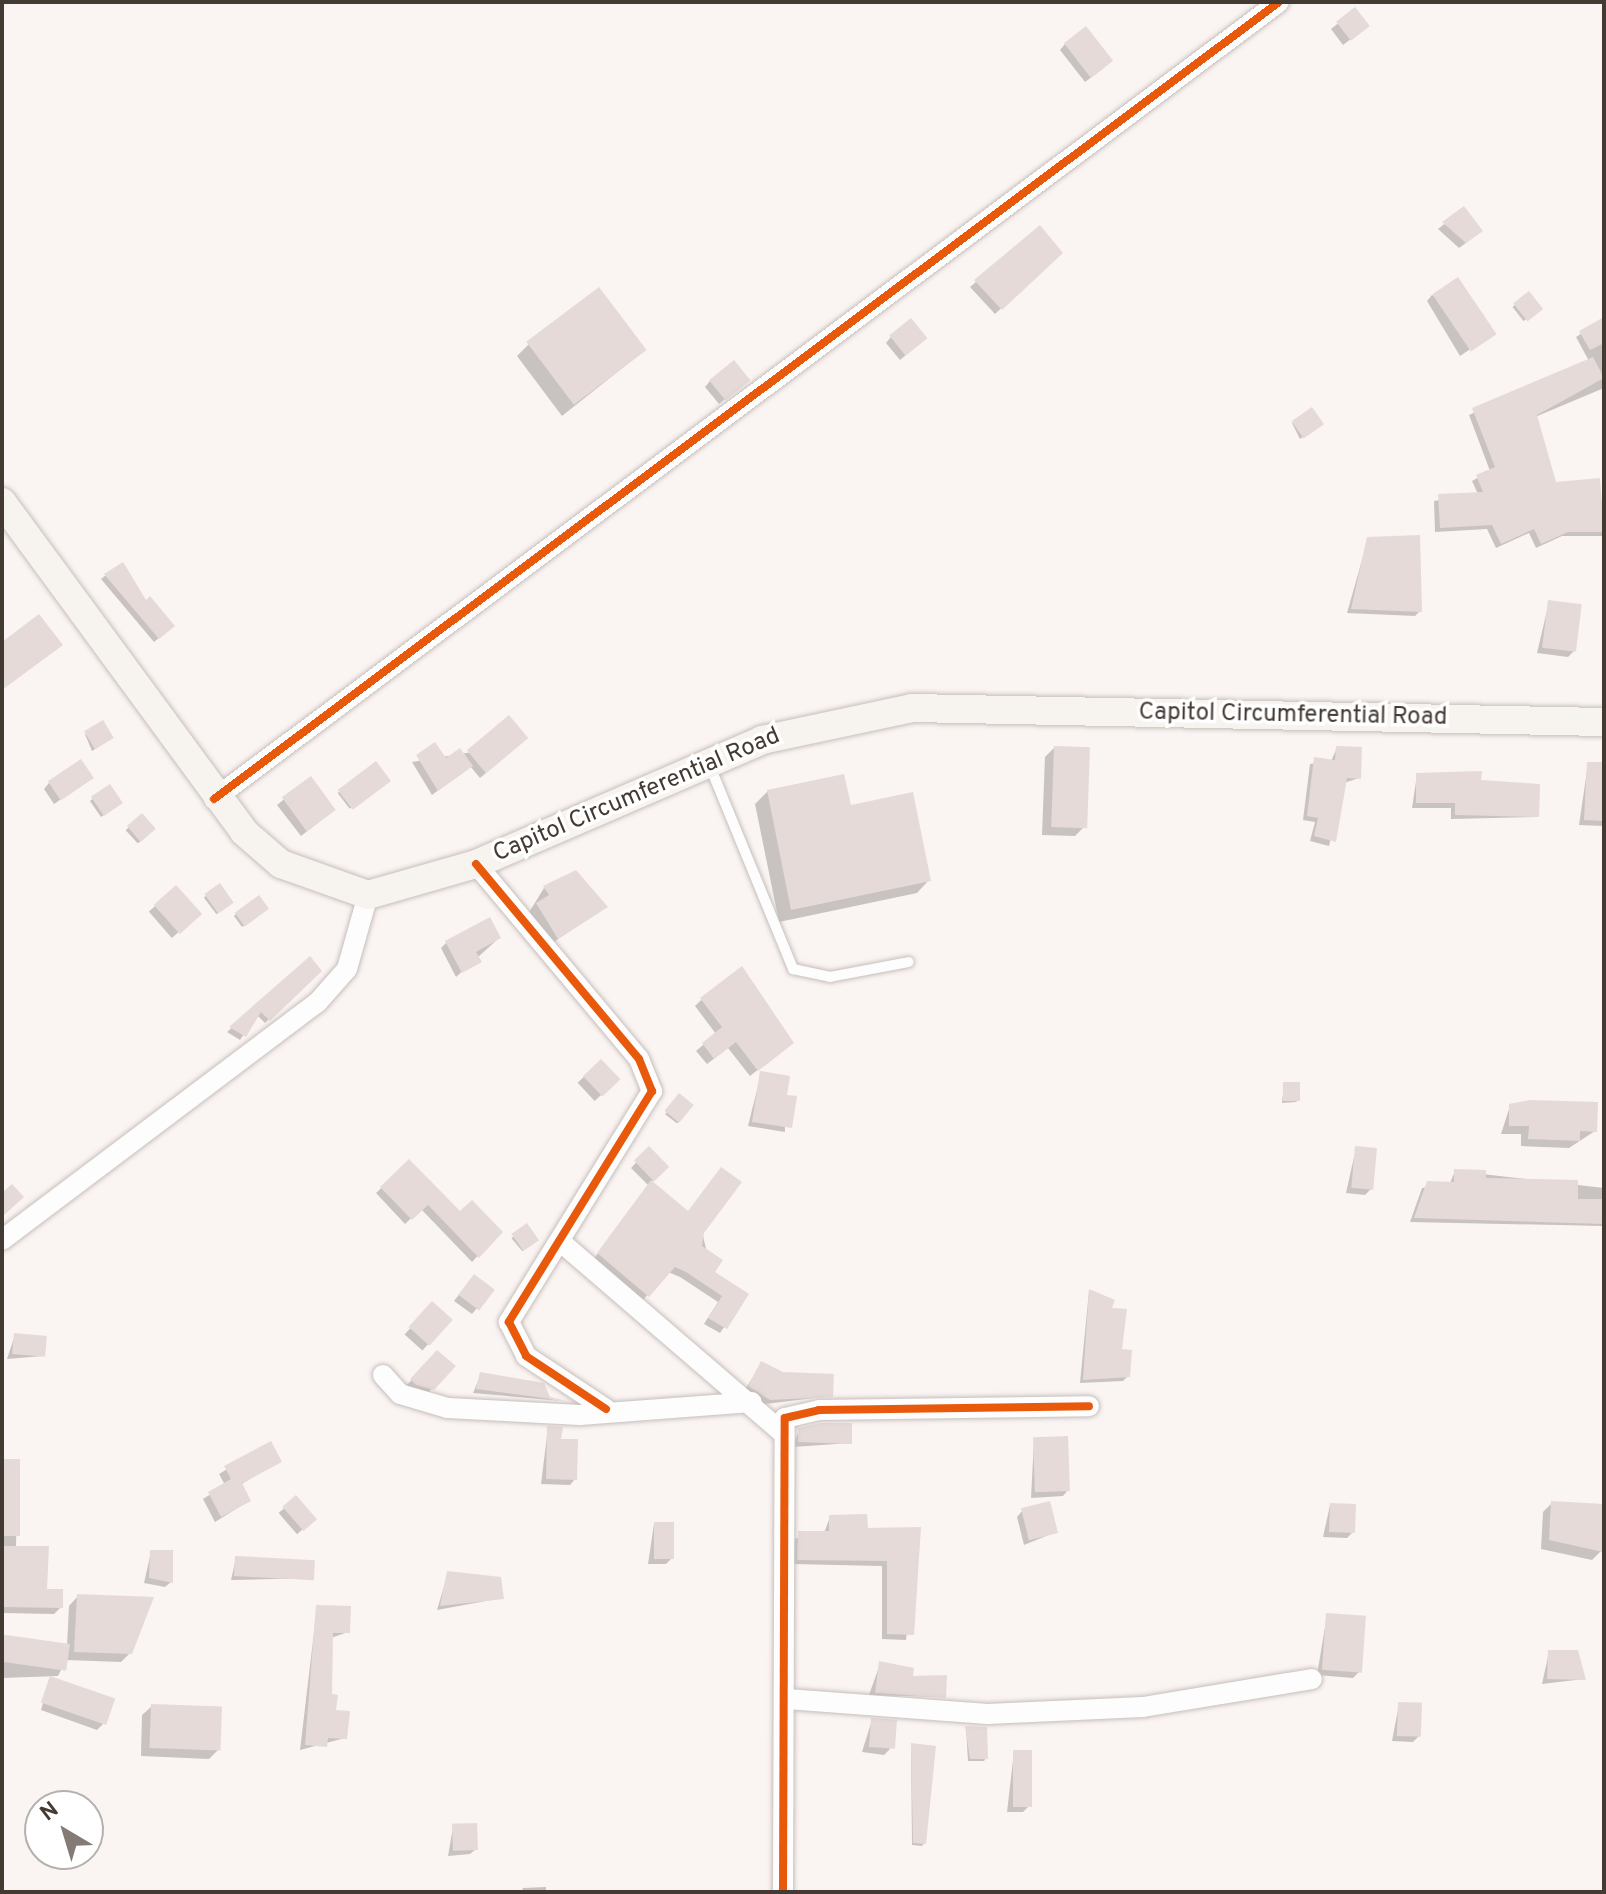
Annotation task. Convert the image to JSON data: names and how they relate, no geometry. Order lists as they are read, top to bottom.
{
  "streets": {
    "main road": ["Capitol Circumferential Road"]
  },
  "north": "top left"
}
